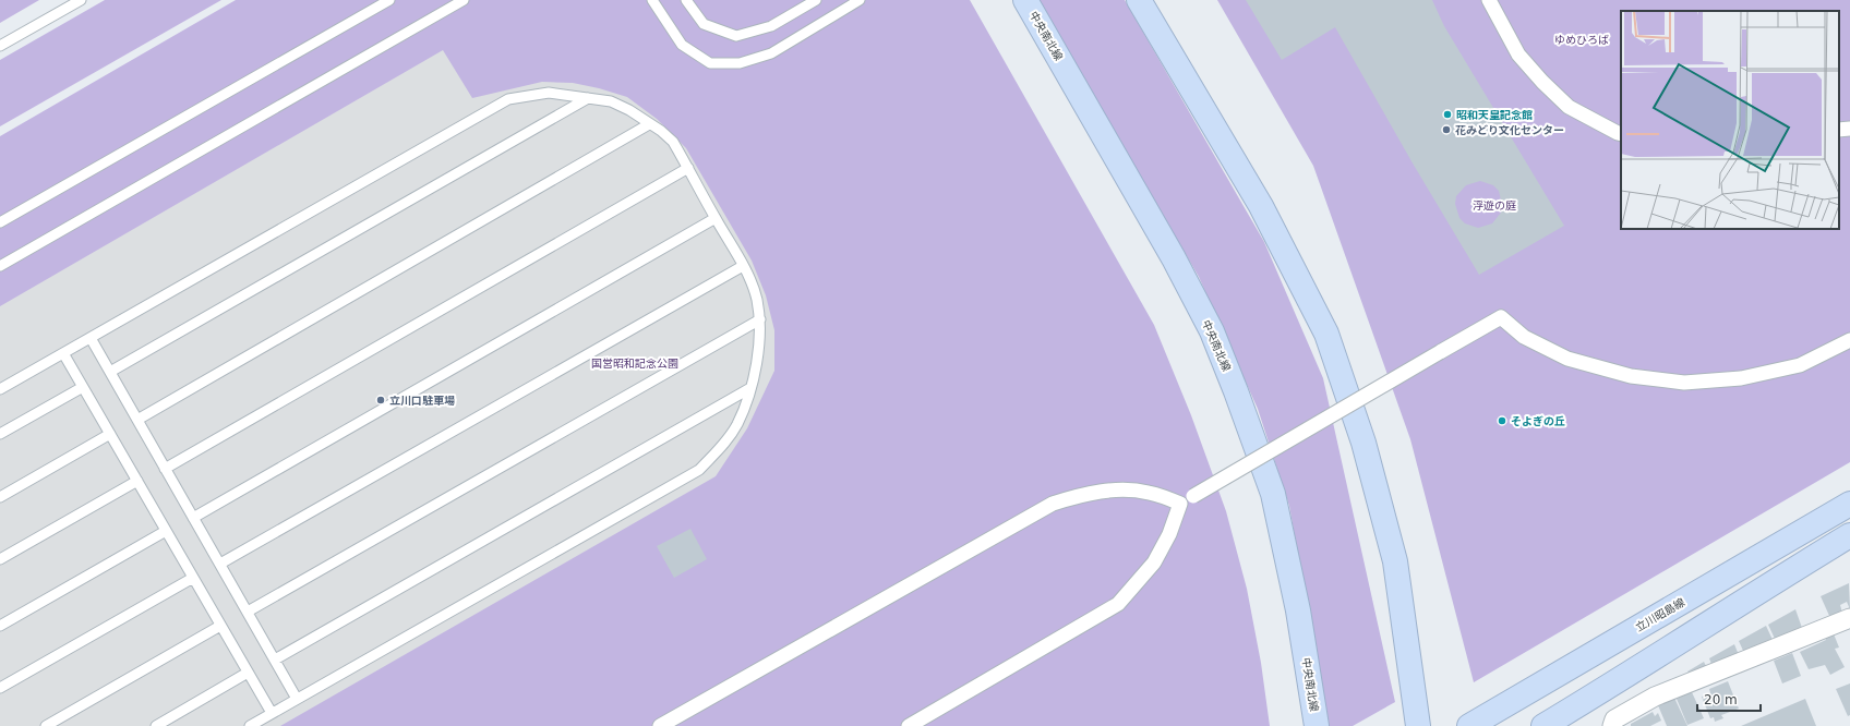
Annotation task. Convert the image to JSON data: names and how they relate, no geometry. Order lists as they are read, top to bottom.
{
  "streets": {
    "main road": ["中央南北線", "立川昭島線"]
  },
  "parks": ["ゆめひろば", "浮遊の庭", "国営昭和記念公園"],
  "places": [
    "昭和天皇記念館",
    "花みどり文化センター",
    "立川口駐車場",
    "そよぎの丘"
  ],
  "scale_bar": "20 m"
}
